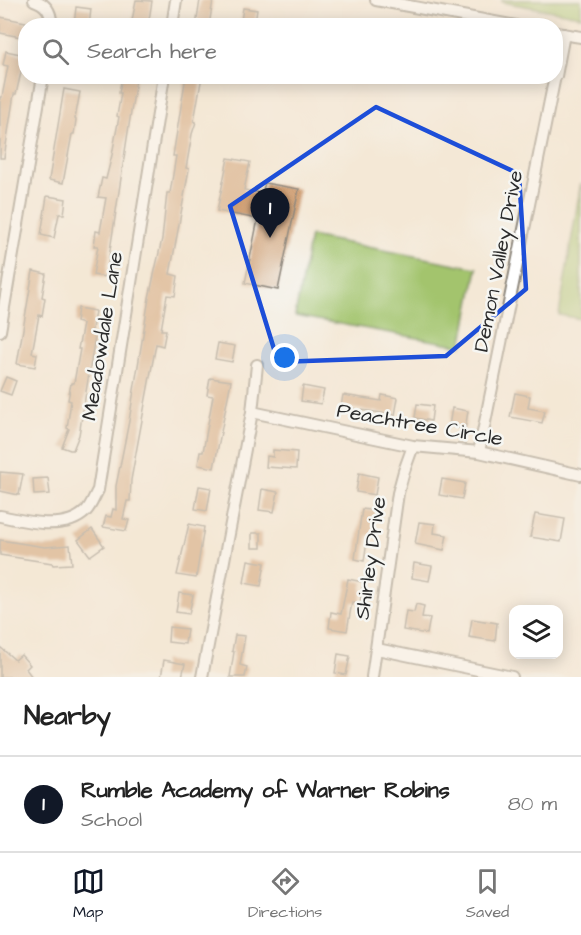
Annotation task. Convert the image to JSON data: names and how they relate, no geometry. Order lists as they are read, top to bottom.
{
  "streets": {
    "street": [
      "Demon Valley Drive",
      "Meadowdale Lane",
      "Peachtree Circle",
      "Shirley Drive"
    ]
  },
  "crossings": [
    ["Demon Valley Drive", "Peachtree Circle"],
    ["Peachtree Circle", "Shirley Drive"]
  ],
  "page": {
    "search": "Search here",
    "pins": "1",
    "heading": "Nearby",
    "list": [
      {
        "mark": "1",
        "name": "Rumble Academy of Warner Robins",
        "note": "School",
        "value": "80 m"
      }
    ],
    "nav": ["Map", "Directions", "Saved"]
  }
}
